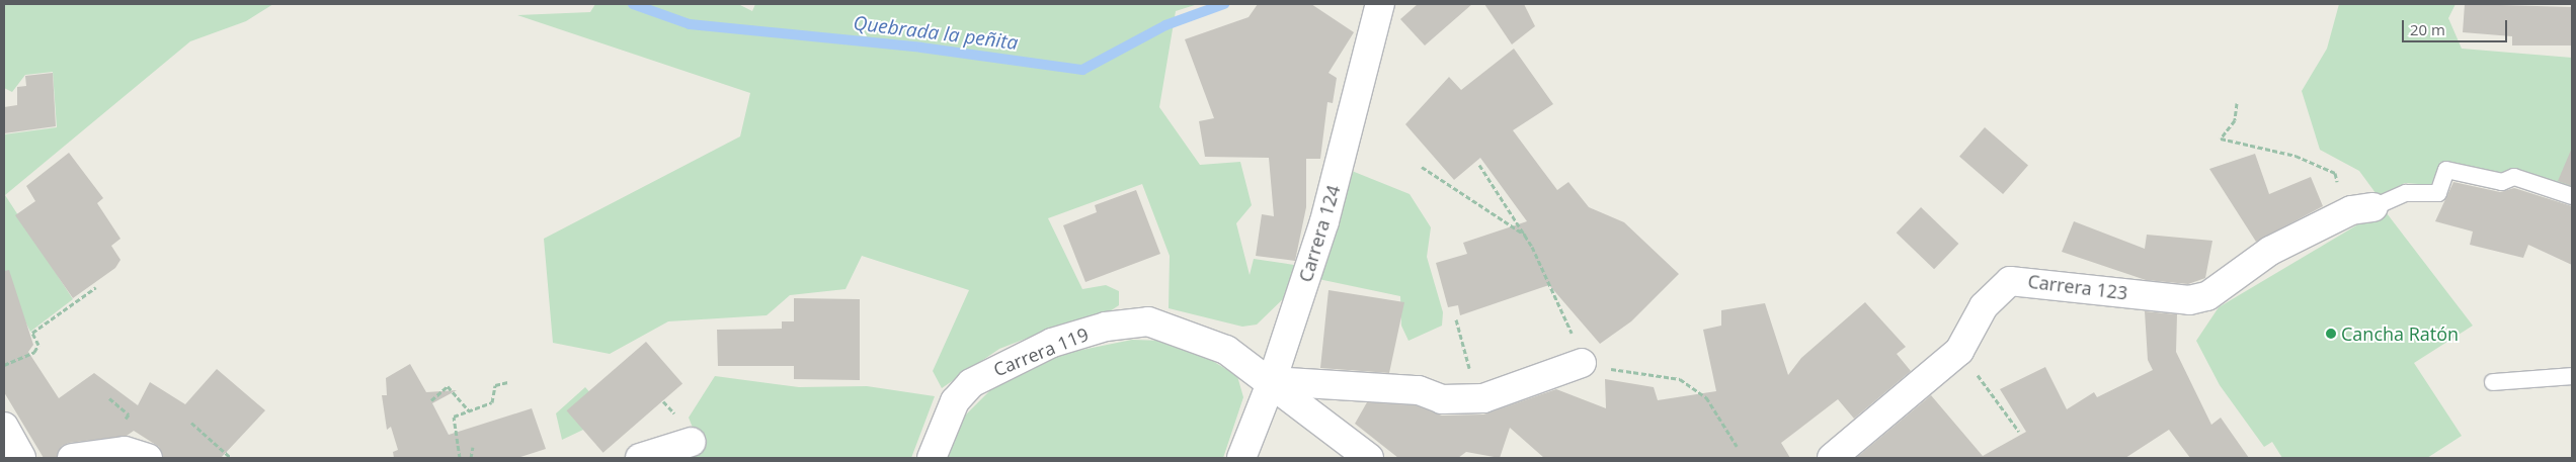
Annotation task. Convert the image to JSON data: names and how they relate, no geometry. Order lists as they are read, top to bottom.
{
  "streets": {
    "street": ["Carrera 124", "Carrera 123", "Carrera 119"]
  },
  "crossings": [
    ["Carrera 124", "Carrera 119"]
  ],
  "water": ["Quebrada la peñita"],
  "places": ["Cancha Ratón"],
  "scale_bar": "20 m"
}
